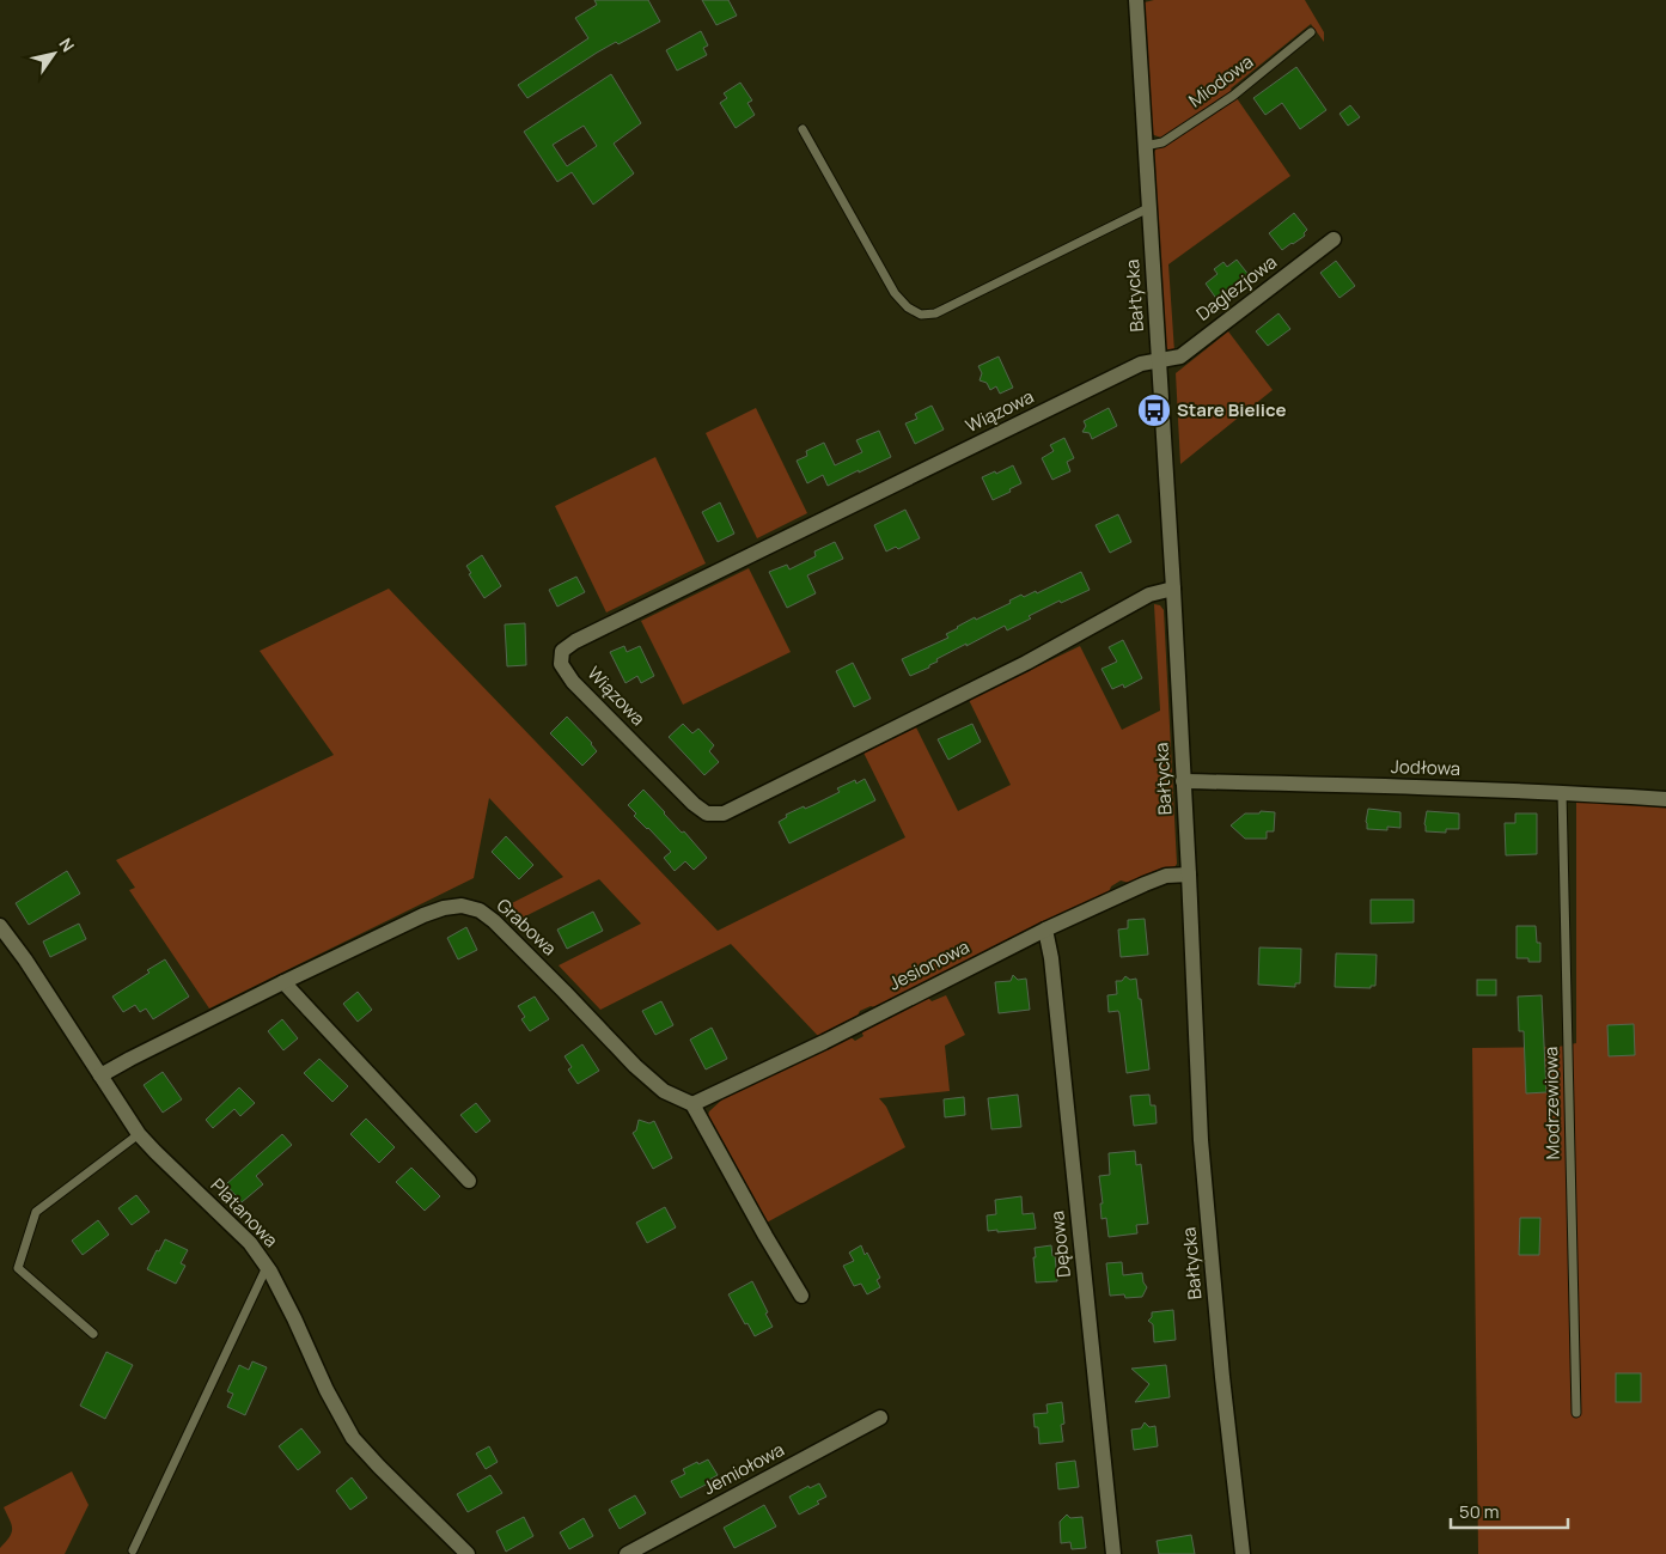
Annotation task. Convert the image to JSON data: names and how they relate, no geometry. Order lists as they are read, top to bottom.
{
  "streets": {
    "street": [
      "Daglezjowa",
      "Bałtycka",
      "Wiązowa",
      "Jodłowa",
      "Grabowa",
      "Jesionowa",
      "Platanowa",
      "Dębowa",
      "Jemiołowa"
    ],
    "lane": ["Miodowa", "Modrzewiowa"]
  },
  "crossings": [
    ["Miodowa", "Bałtycka"],
    ["Daglezjowa", "Bałtycka"],
    ["Daglezjowa", "Wiązowa"],
    ["Bałtycka", "Wiązowa"],
    ["Bałtycka", "Jodłowa"],
    ["Bałtycka", "Jesionowa"],
    ["Jodłowa", "Modrzewiowa"],
    ["Grabowa", "Jesionowa"],
    ["Grabowa", "Platanowa"],
    ["Jesionowa", "Dębowa"]
  ],
  "places": {
    "bus stop": ["Stare Bielice"]
  },
  "scale_bar": "50 m",
  "north": "top right"
}
